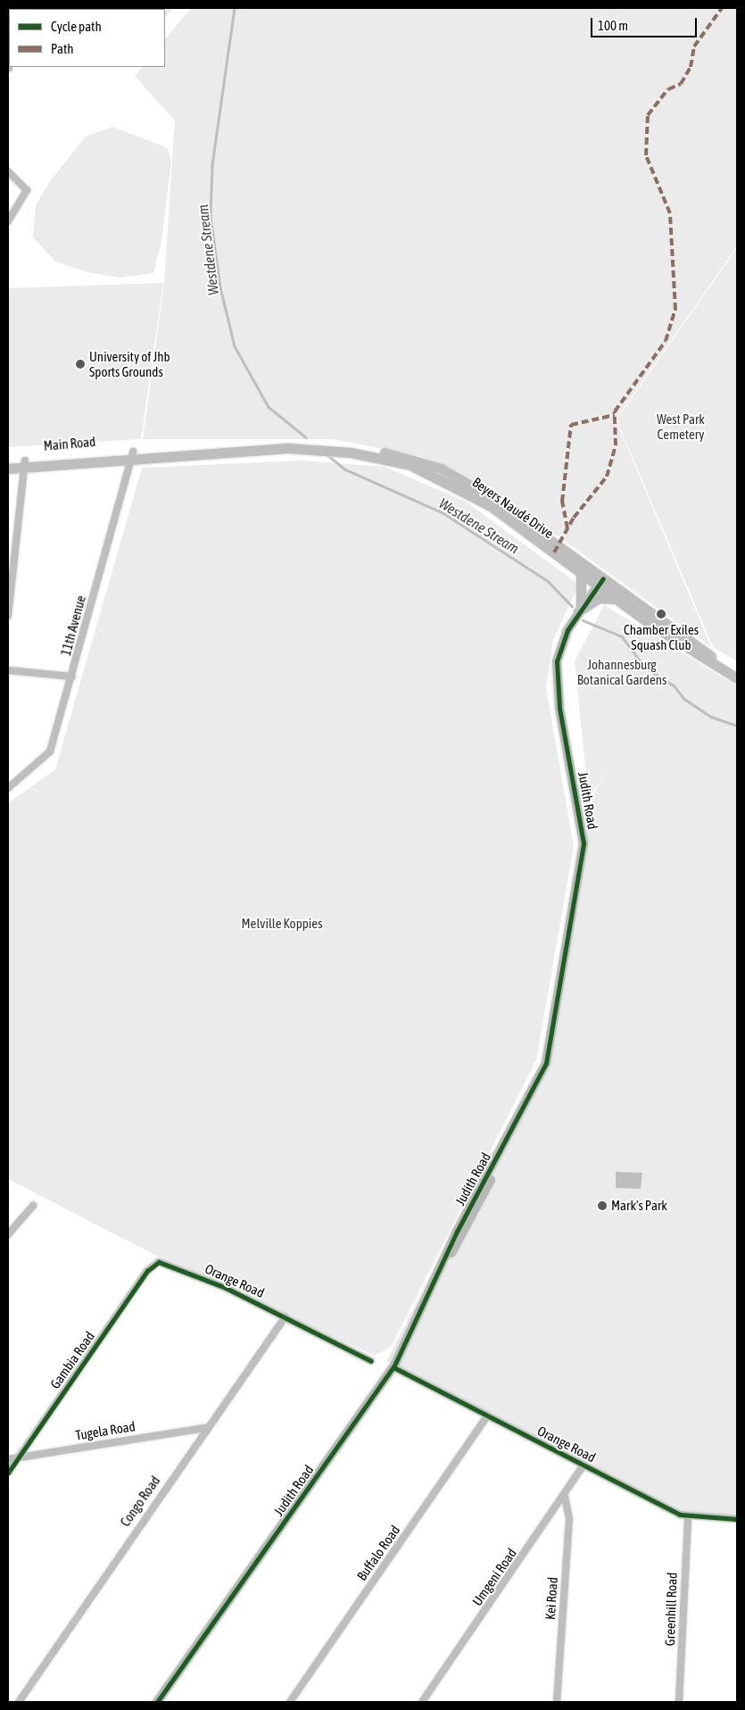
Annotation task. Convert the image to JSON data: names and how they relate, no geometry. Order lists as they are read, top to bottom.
{
  "streets": {
    "main road": ["Main Road", "Beyers Naudé Drive"],
    "street": [
      "11th Avenue",
      "Judith Road",
      "Orange Road",
      "Gambia Road",
      "Tugela Road",
      "Congo Road",
      "Buffalo Road",
      "Umgeni Road",
      "Kei Road",
      "Greenhill Road"
    ]
  },
  "crossings": [
    ["Main Road", "Beyers Naudé Drive"],
    ["Main Road", "11th Avenue"],
    ["Beyers Naudé Drive", "11th Avenue"],
    ["Beyers Naudé Drive", "Judith Road"],
    ["Judith Road", "Orange Road"],
    ["Orange Road", "Gambia Road"],
    ["Orange Road", "Congo Road"],
    ["Orange Road", "Buffalo Road"],
    ["Orange Road", "Umgeni Road"],
    ["Orange Road", "Greenhill Road"],
    ["Gambia Road", "Tugela Road"],
    ["Tugela Road", "Congo Road"],
    ["Umgeni Road", "Kei Road"]
  ],
  "water": ["Westdene Stream"],
  "parks": ["West Park Cemetery", "Johannesburg Botanical Gardens", "Melville Koppies"],
  "places": ["University of Jhb Sports Grounds", "Chamber Exiles Squash Club", "Mark's Park"],
  "legend": ["Cycle path", "Path"],
  "scale_bar": "100 m"
}
